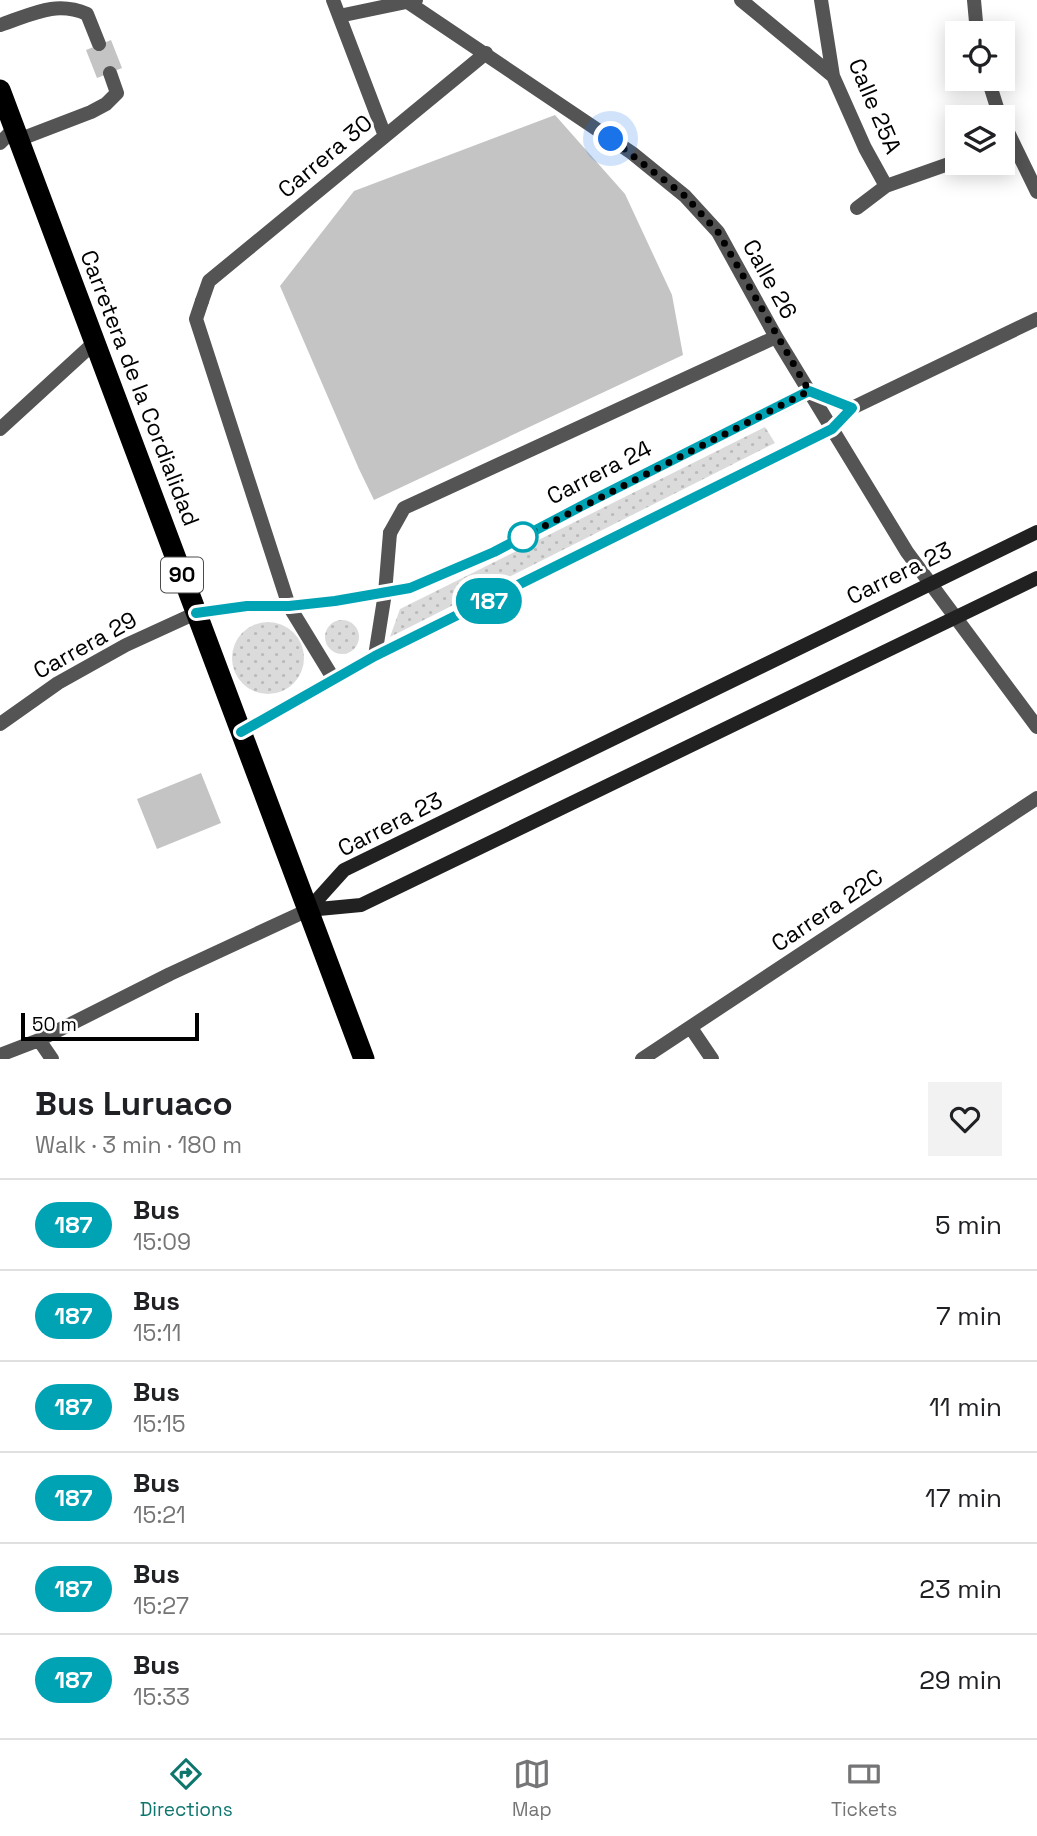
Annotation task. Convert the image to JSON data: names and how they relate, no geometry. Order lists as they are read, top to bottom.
{
  "streets": {
    "highway": ["Carretera de la Cordialidad", "90"],
    "street": [
      "Calle 25A",
      "Carrera 30",
      "Calle 26",
      "Carrera 24",
      "Carrera 23",
      "Carrera 29",
      "Carrera 22C"
    ]
  },
  "crossings": [
    ["Carrera 30", "Calle 26"],
    ["Carrera 30", "Carrera 24"],
    ["Calle 26", "Carrera 24"],
    ["Calle 26", "Carrera 23"],
    ["Carretera de la Cordialidad", "Carrera 24"],
    ["Carretera de la Cordialidad", "Carrera 23"],
    ["Carretera de la Cordialidad", "Carrera 29"],
    ["Carrera 24", "Carrera 29"]
  ],
  "lines": ["bus line 187"],
  "scale_bar": "50 m",
  "page": {
    "on_map": "187",
    "scale": "50 m",
    "heading": ["Bus Luruaco", "Walk · 3 min · 180 m"],
    "list": [
      {
        "mark": "187",
        "name": "Bus",
        "note": "15:09",
        "value": "5 min"
      },
      {
        "mark": "187",
        "name": "Bus",
        "note": "15:11",
        "value": "7 min"
      },
      {
        "mark": "187",
        "name": "Bus",
        "note": "15:15",
        "value": "11 min"
      },
      {
        "mark": "187",
        "name": "Bus",
        "note": "15:21",
        "value": "17 min"
      },
      {
        "mark": "187",
        "name": "Bus",
        "note": "15:27",
        "value": "23 min"
      },
      {
        "mark": "187",
        "name": "Bus",
        "note": "15:33",
        "value": "29 min"
      }
    ],
    "tabs": ["Directions", "Map", "Tickets"]
  }
}
